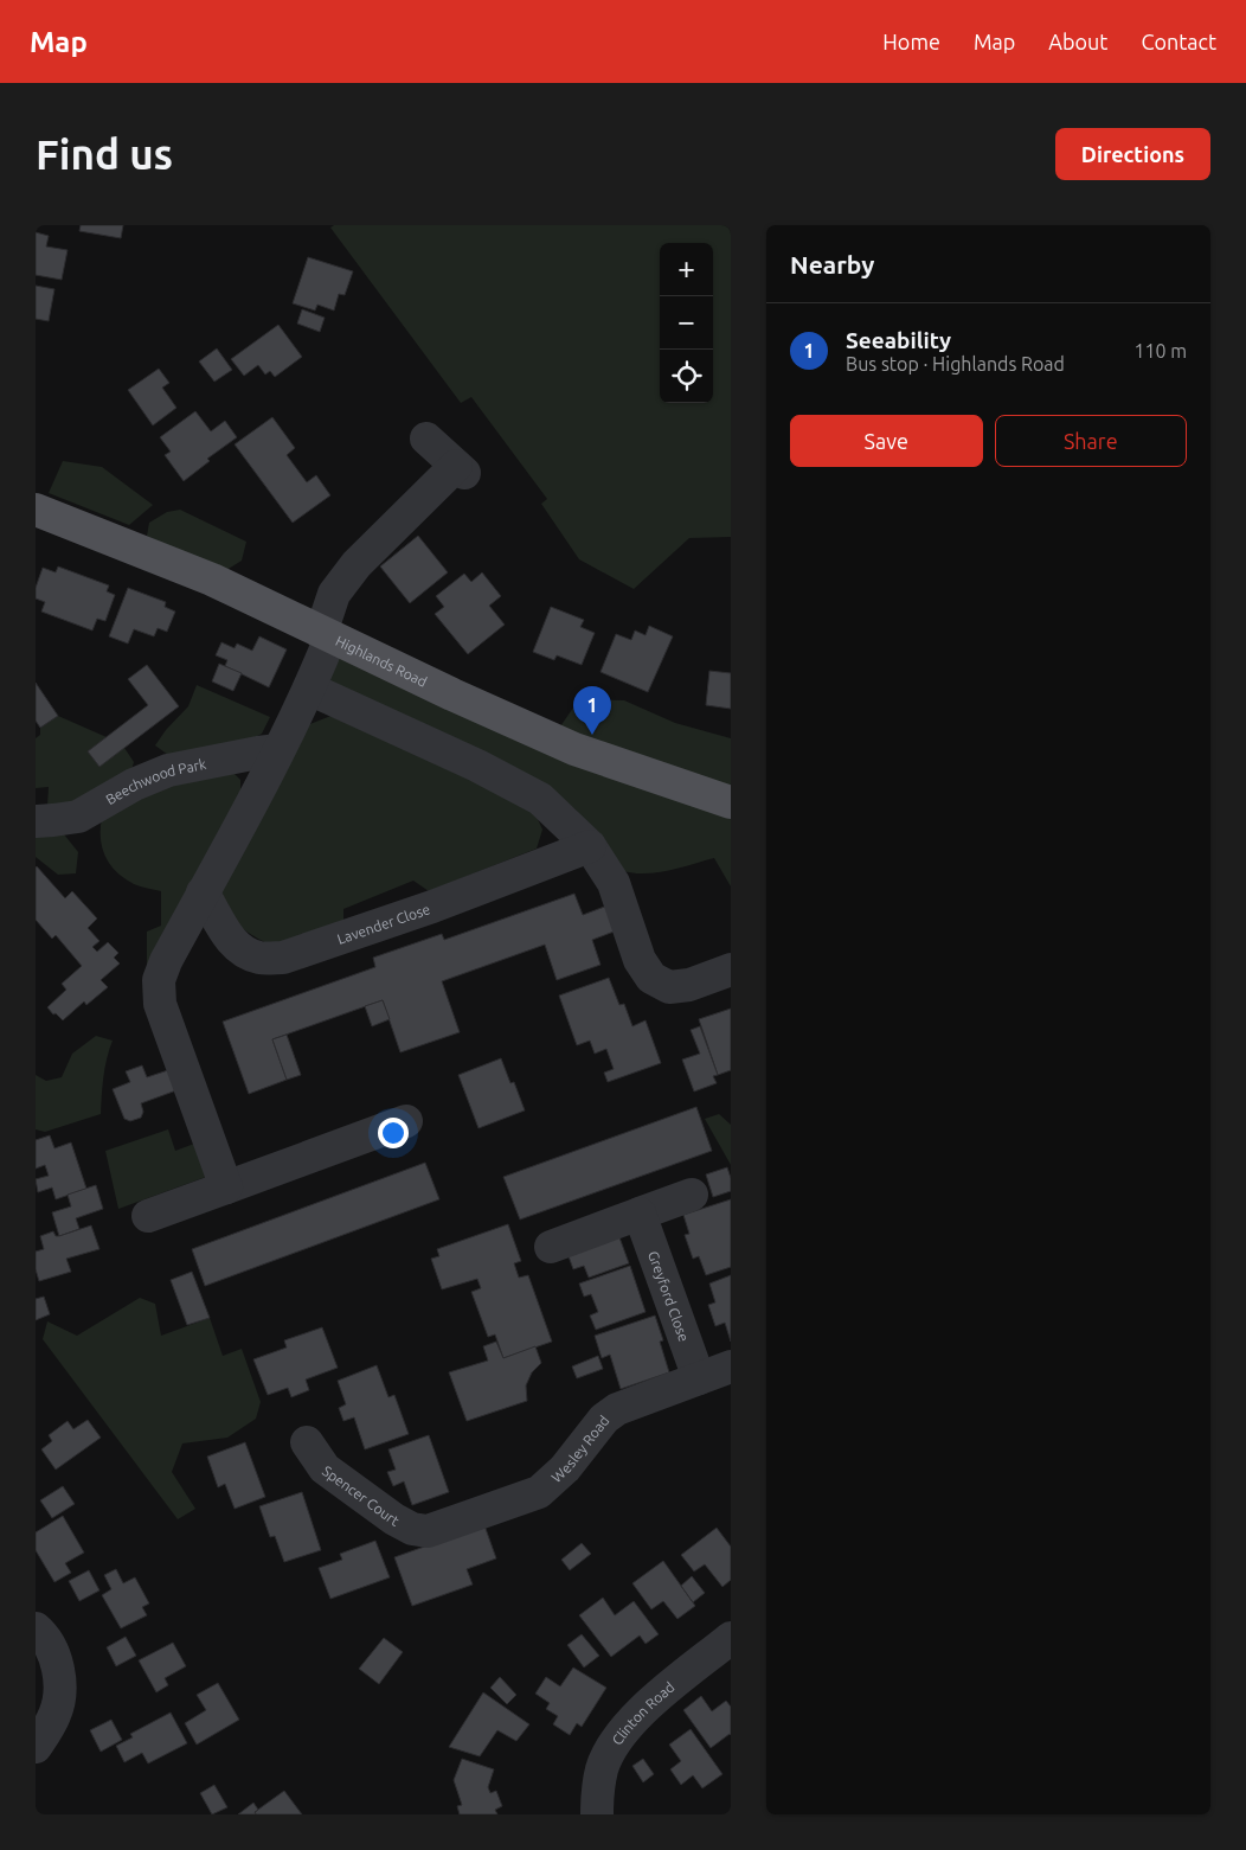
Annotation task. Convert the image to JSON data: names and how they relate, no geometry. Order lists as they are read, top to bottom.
{
  "streets": {
    "main road": ["Highlands Road"],
    "street": [
      "Beechwood Park",
      "Lavender Close",
      "Greyford Close",
      "Wesley Road",
      "Spencer Court",
      "Clinton Road"
    ]
  },
  "crossings": [
    ["Greyford Close", "Wesley Road"],
    ["Wesley Road", "Spencer Court"]
  ],
  "page": {
    "header": "Map",
    "nav": [
      "Home",
      "Map",
      "About",
      "Contact"
    ],
    "buttons": [
      "Directions",
      ["Save", "Share"]
    ],
    "title": "Find us",
    "heading": "Nearby",
    "map_buttons": ["+", "−"],
    "list": [
      {
        "mark": "1",
        "name": "Seeability",
        "note": "Bus stop · Highlands Road",
        "value": "110 m"
      }
    ],
    "pins": "1"
  }
}
